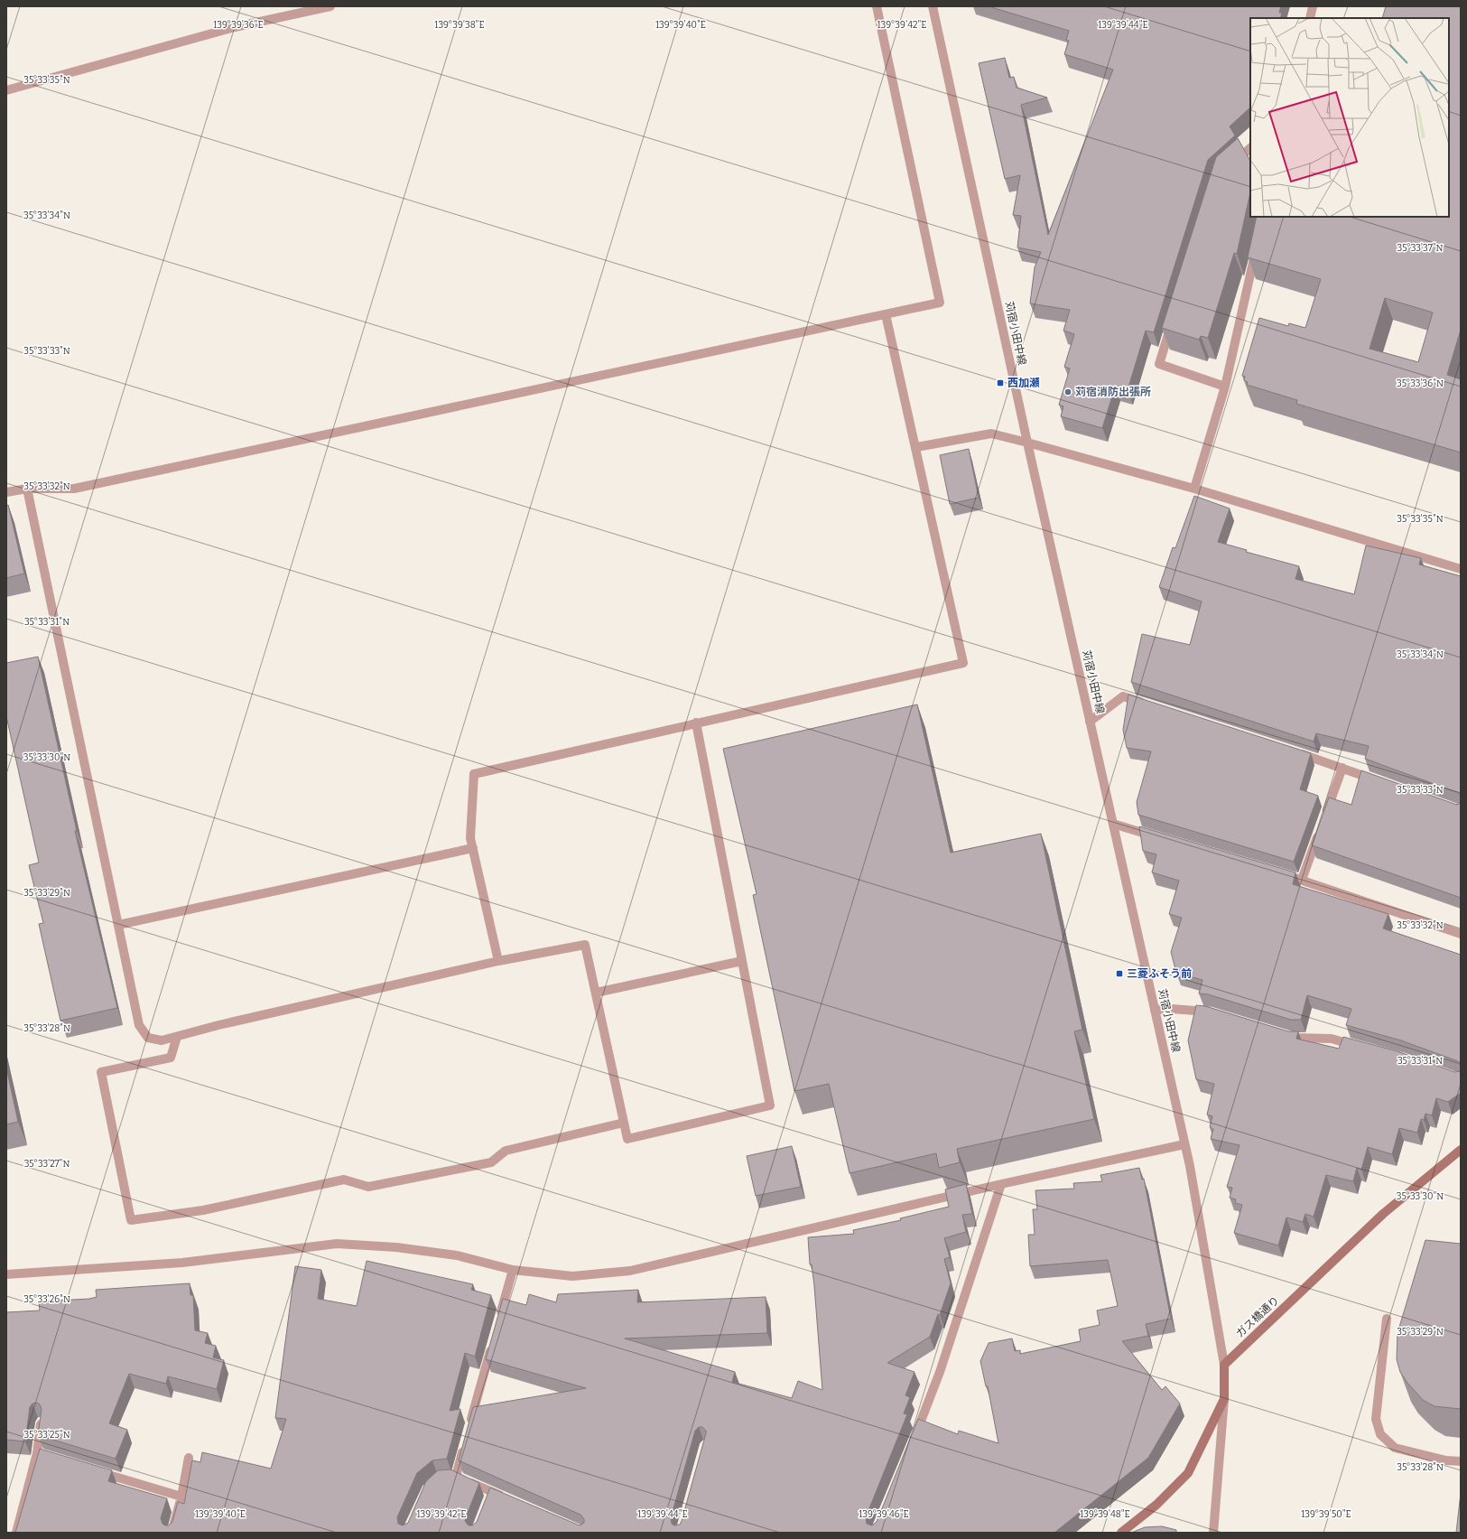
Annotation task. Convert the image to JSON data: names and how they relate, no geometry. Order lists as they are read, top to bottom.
{
  "streets": {
    "main road": ["ガス橋通り"],
    "street": ["苅宿小田中線"]
  },
  "crossings": [
    ["苅宿小田中線", "ガス橋通り"]
  ],
  "places": {
    "transit": ["西加瀬", "三菱ふそう前"],
    "other": ["苅宿消防出張所"]
  },
  "coordinates": [
    "139°39'36\"E",
    "139°39'38\"E",
    "139°39'40\"E",
    "139°39'42\"E",
    "139°39'44\"E",
    "35°33'35\"N",
    "35°33'34\"N",
    "35°33'37\"N",
    "35°33'33\"N",
    "35°33'36\"N",
    "35°33'32\"N",
    "35°33'31\"N",
    "35°33'30\"N",
    "35°33'29\"N",
    "35°33'28\"N",
    "35°33'27\"N",
    "35°33'26\"N",
    "35°33'25\"N",
    "139°39'46\"E",
    "139°39'48\"E",
    "139°39'50\"E"
  ]
}
